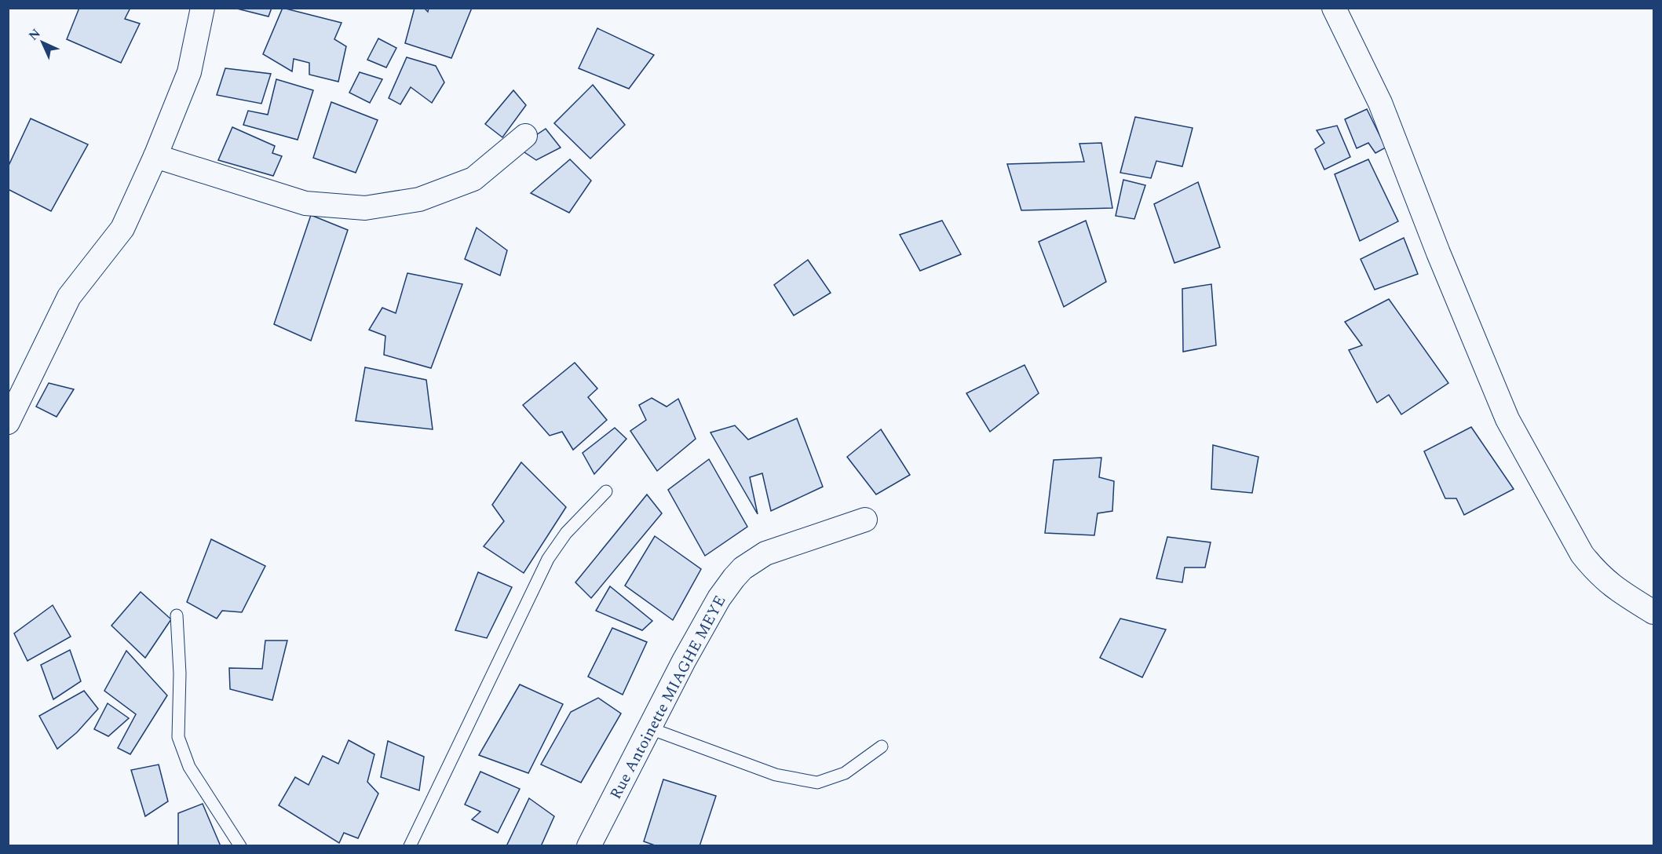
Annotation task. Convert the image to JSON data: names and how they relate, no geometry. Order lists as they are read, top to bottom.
{
  "streets": {
    "street": ["Rue Antoinette MIAGHE MEYE"]
  },
  "north": "top left"
}
